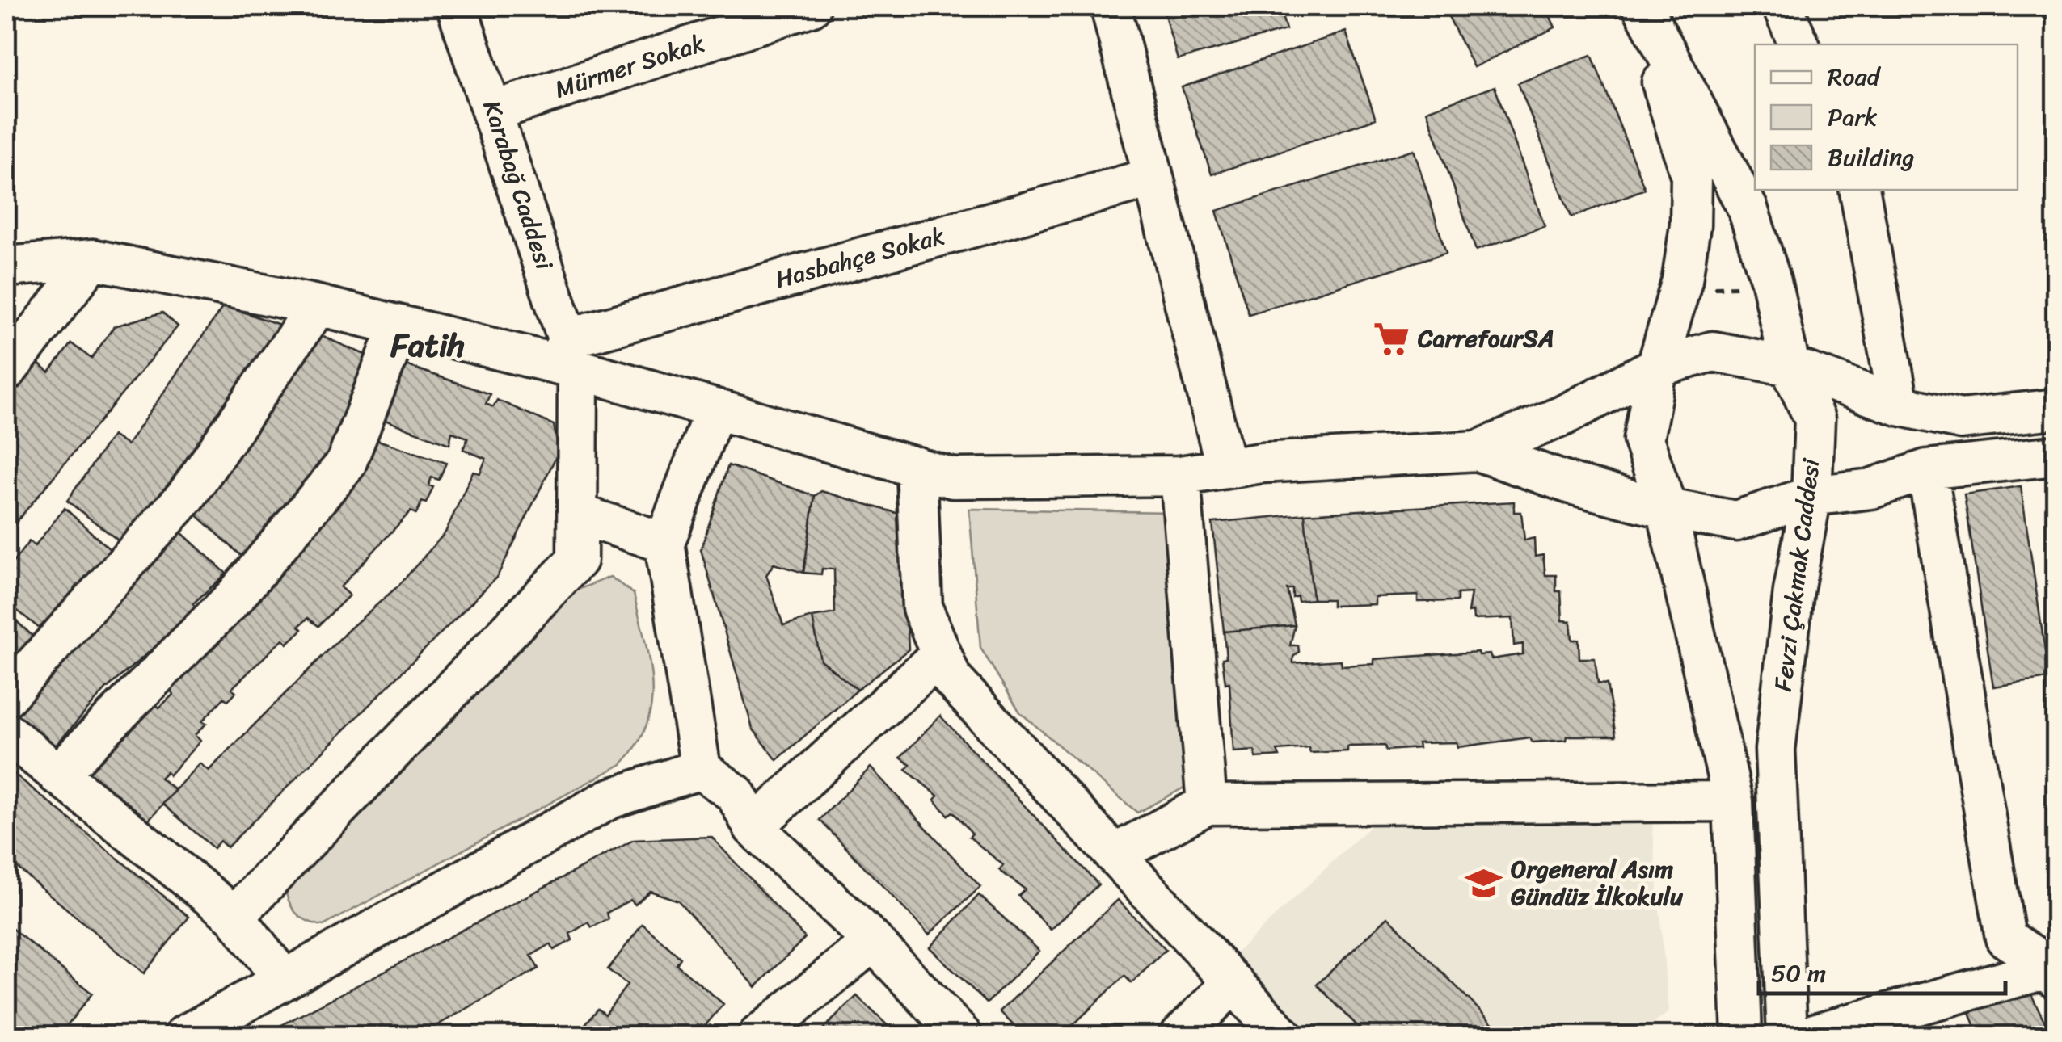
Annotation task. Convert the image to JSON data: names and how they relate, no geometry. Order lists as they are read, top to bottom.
{
  "streets": {
    "street": [
      "Mürmer Sokak",
      "Karabağ Caddesi",
      "Hasbahçe Sokak",
      "Fevzi Çakmak Caddesi"
    ]
  },
  "crossings": [
    ["Mürmer Sokak", "Karabağ Caddesi"],
    ["Karabağ Caddesi", "Hasbahçe Sokak"]
  ],
  "districts": ["Fatih"],
  "places": {
    "supermarket": ["CarrefourSA"],
    "school or university": ["Orgeneral Asım Gündüz İlkokulu"]
  },
  "legend": ["Road", "Park", "Building"],
  "scale_bar": "50 m"
}
